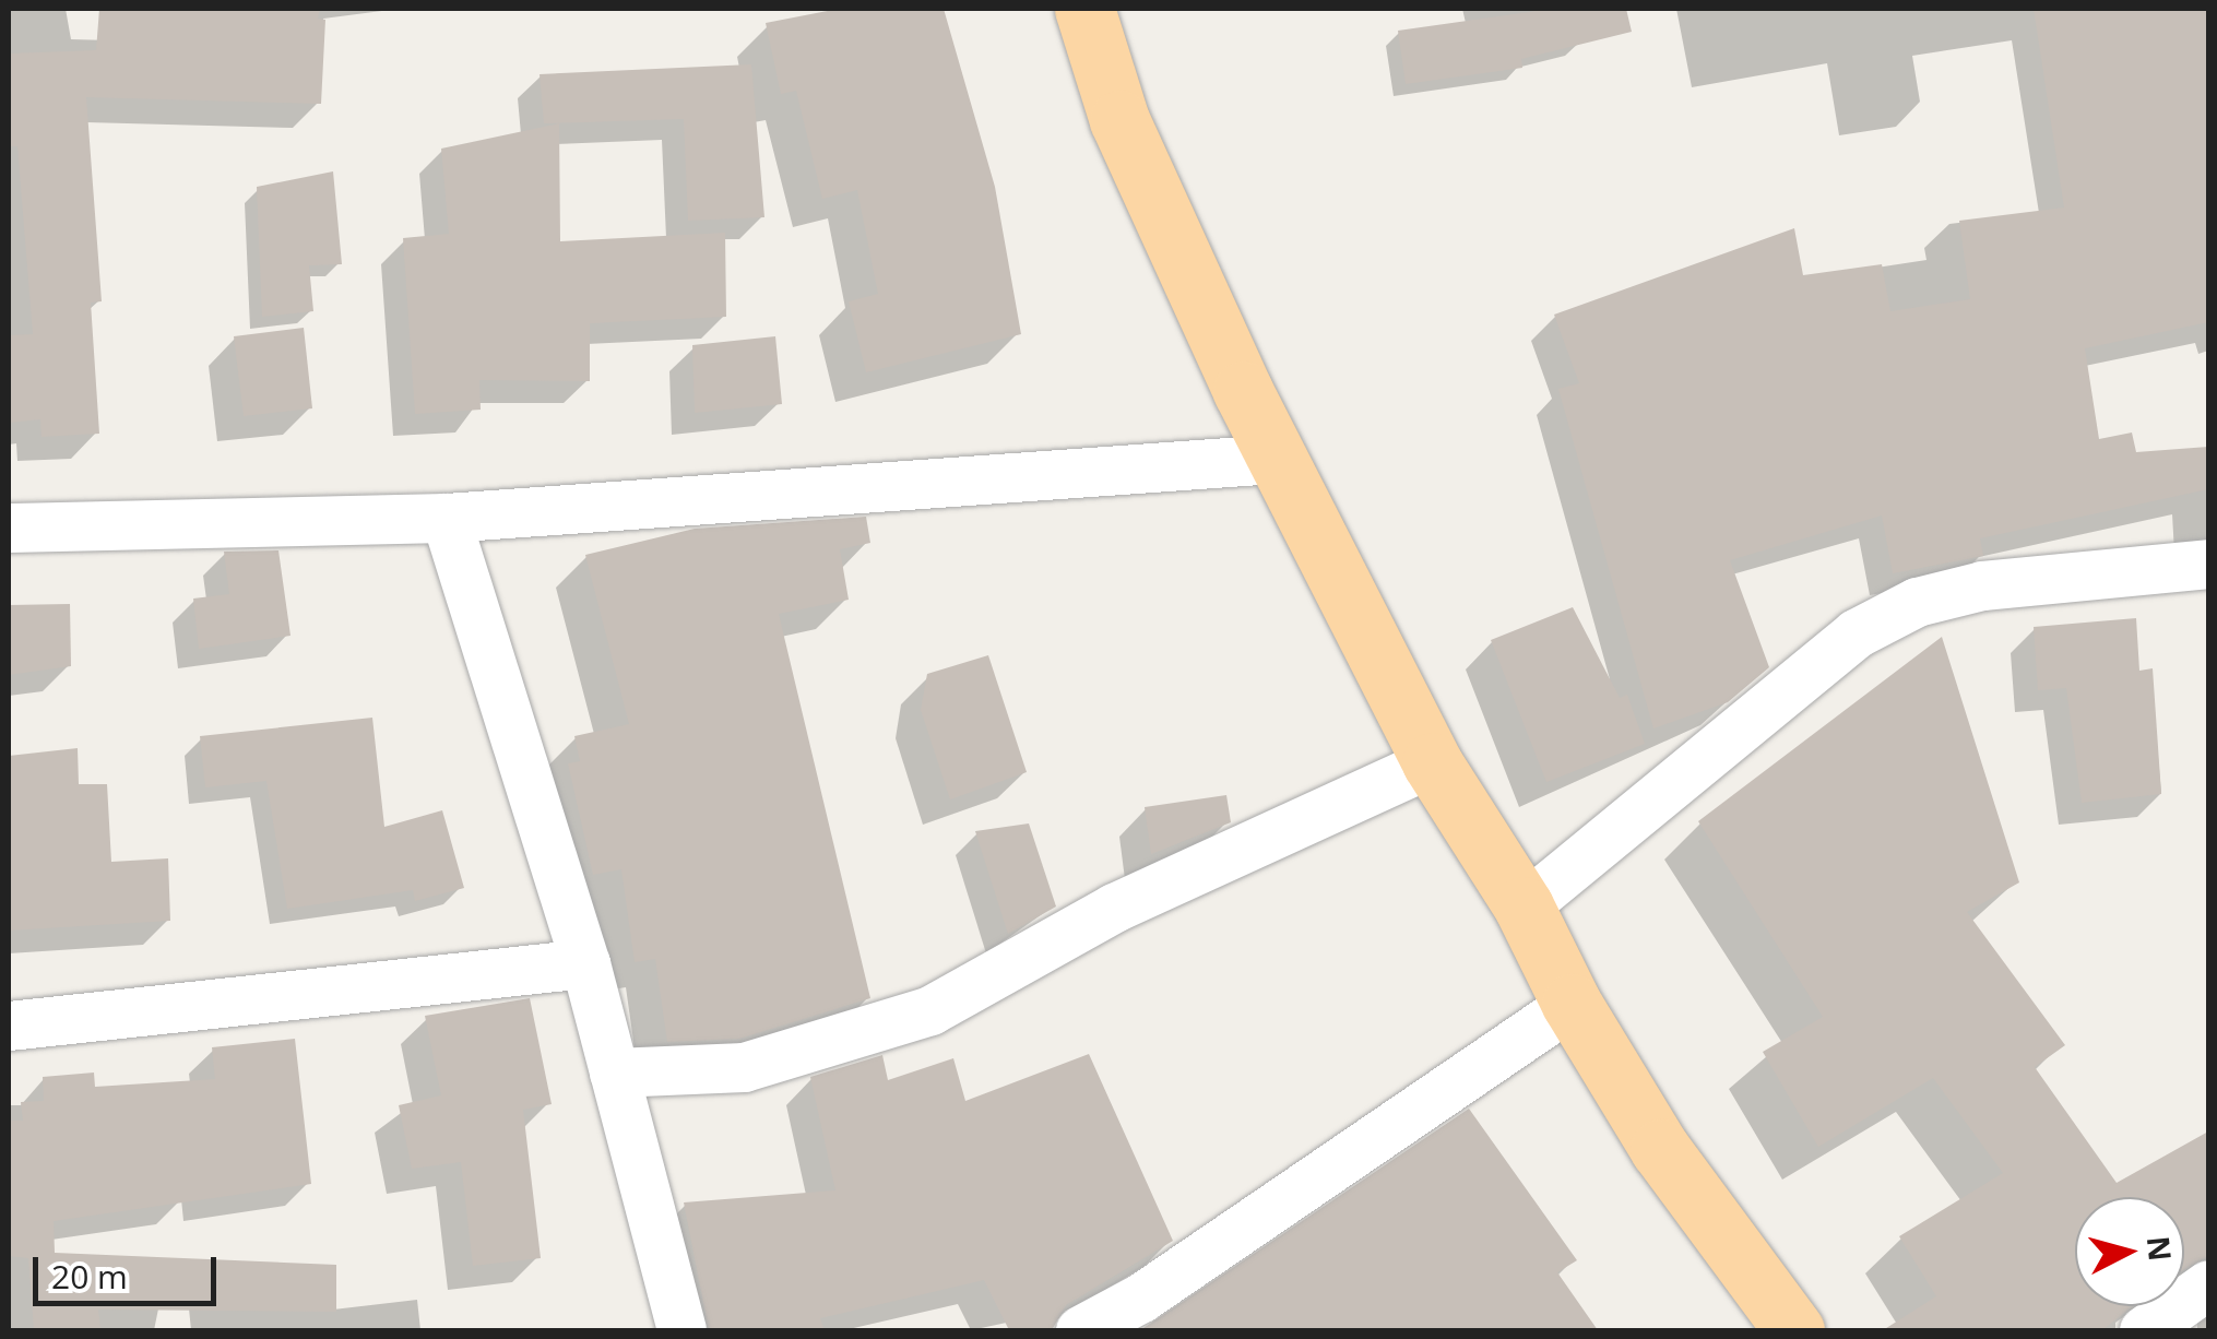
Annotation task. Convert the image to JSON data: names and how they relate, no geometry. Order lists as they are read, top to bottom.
{
  "scale_bar": "20 m",
  "north": "right"
}
